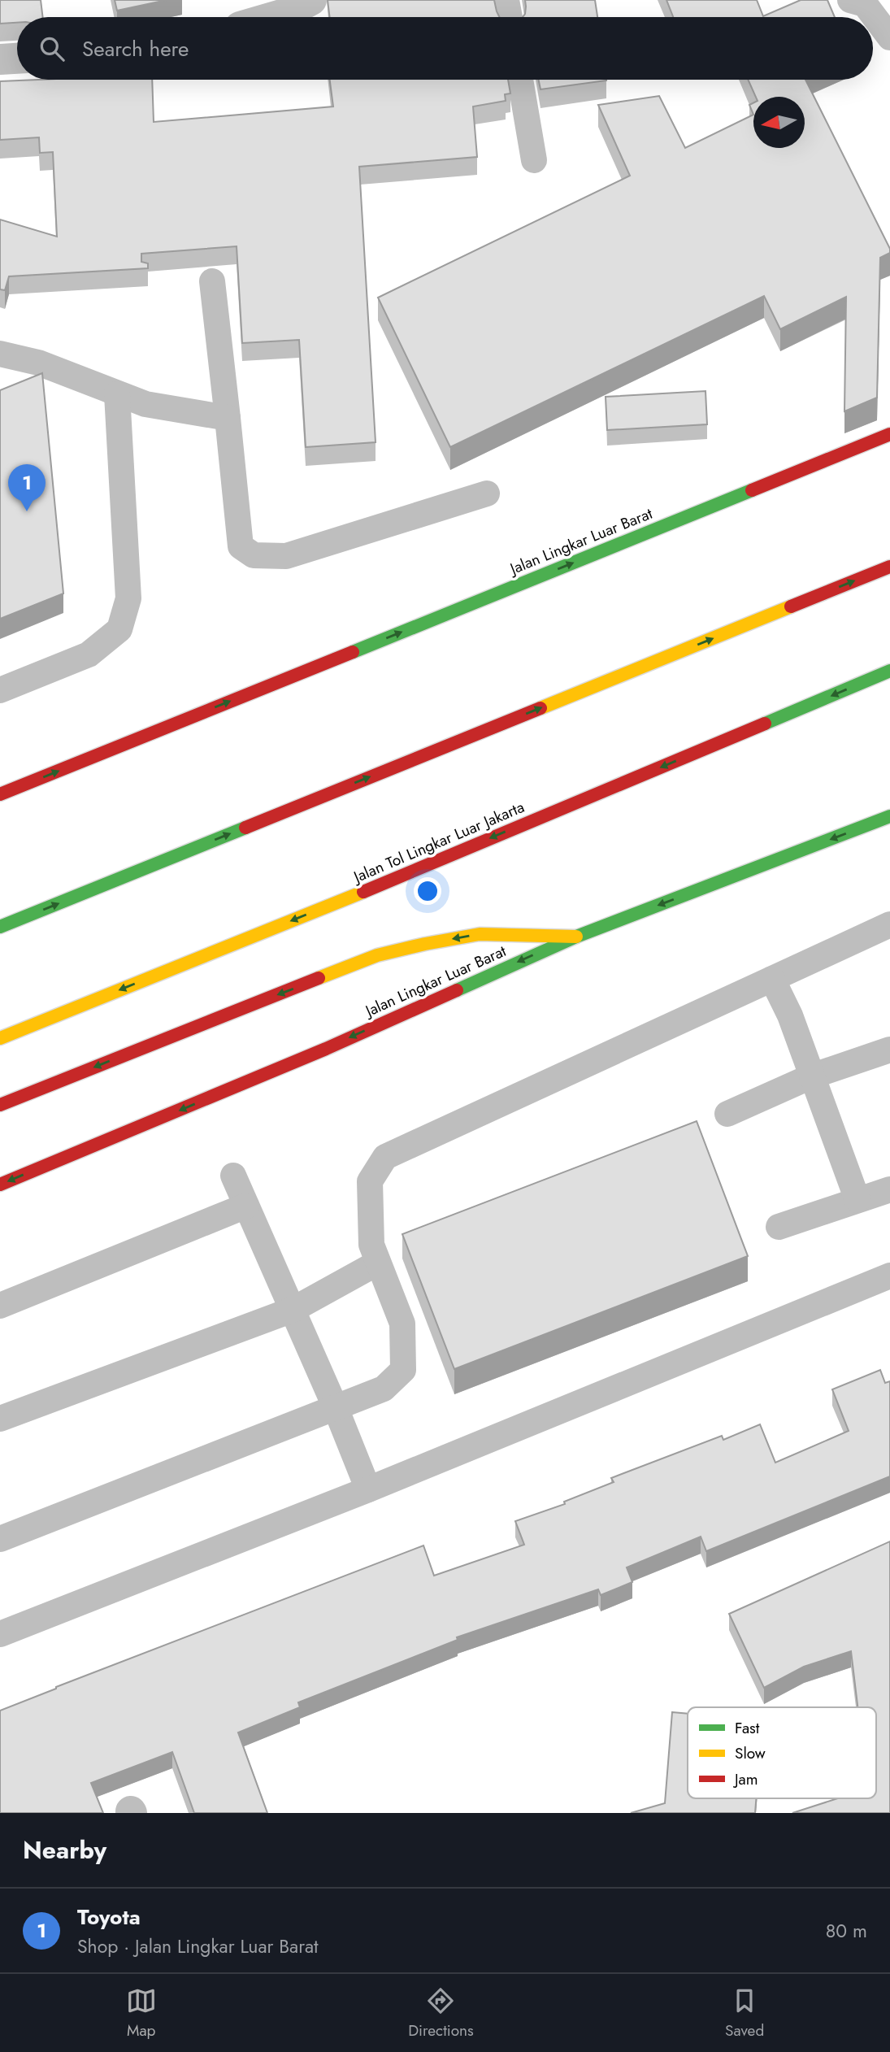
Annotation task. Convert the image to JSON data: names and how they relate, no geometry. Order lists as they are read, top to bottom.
{
  "streets": {
    "main road": ["Jalan Lingkar Luar Barat", "Jalan Tol Lingkar Luar Jakarta"]
  },
  "legend": ["Fast", "Slow", "Jam"],
  "north": "left",
  "page": {
    "search": "Search here",
    "pins": "1",
    "heading": "Nearby",
    "list": [
      {
        "mark": "1",
        "name": "Toyota",
        "note": "Shop · Jalan Lingkar Luar Barat",
        "value": "80 m"
      }
    ],
    "nav": ["Map", "Directions", "Saved"]
  }
}
